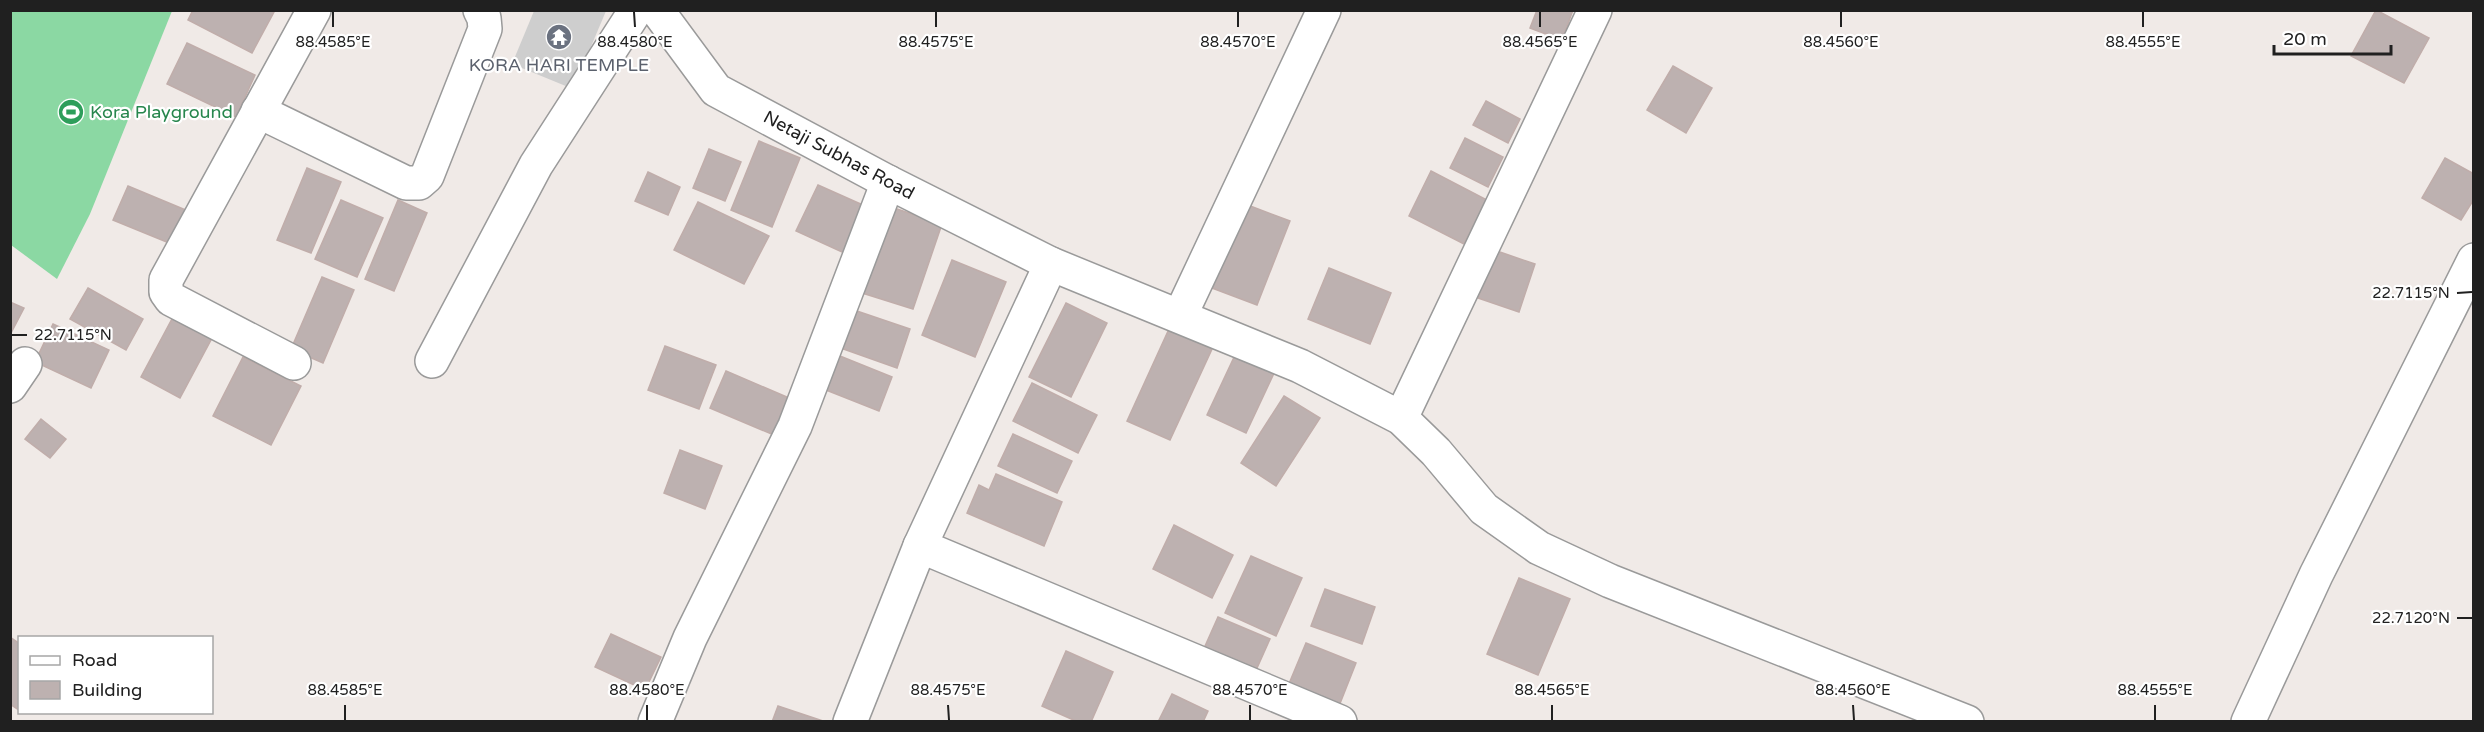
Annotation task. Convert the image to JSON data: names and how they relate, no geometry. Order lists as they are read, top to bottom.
{
  "streets": {
    "street": ["Netaji Subhas Road"]
  },
  "places": {
    "temple": ["KORA HARI TEMPLE"],
    "sports": ["Kora Playground"]
  },
  "legend": ["Road", "Building"],
  "scale_bar": "20 m",
  "coordinates": [
    "88.4585°E",
    "88.4580°E",
    "88.4575°E",
    "88.4570°E",
    "88.4565°E",
    "88.4560°E",
    "88.4555°E",
    "22.7115°N",
    "22.7120°N"
  ]
}
